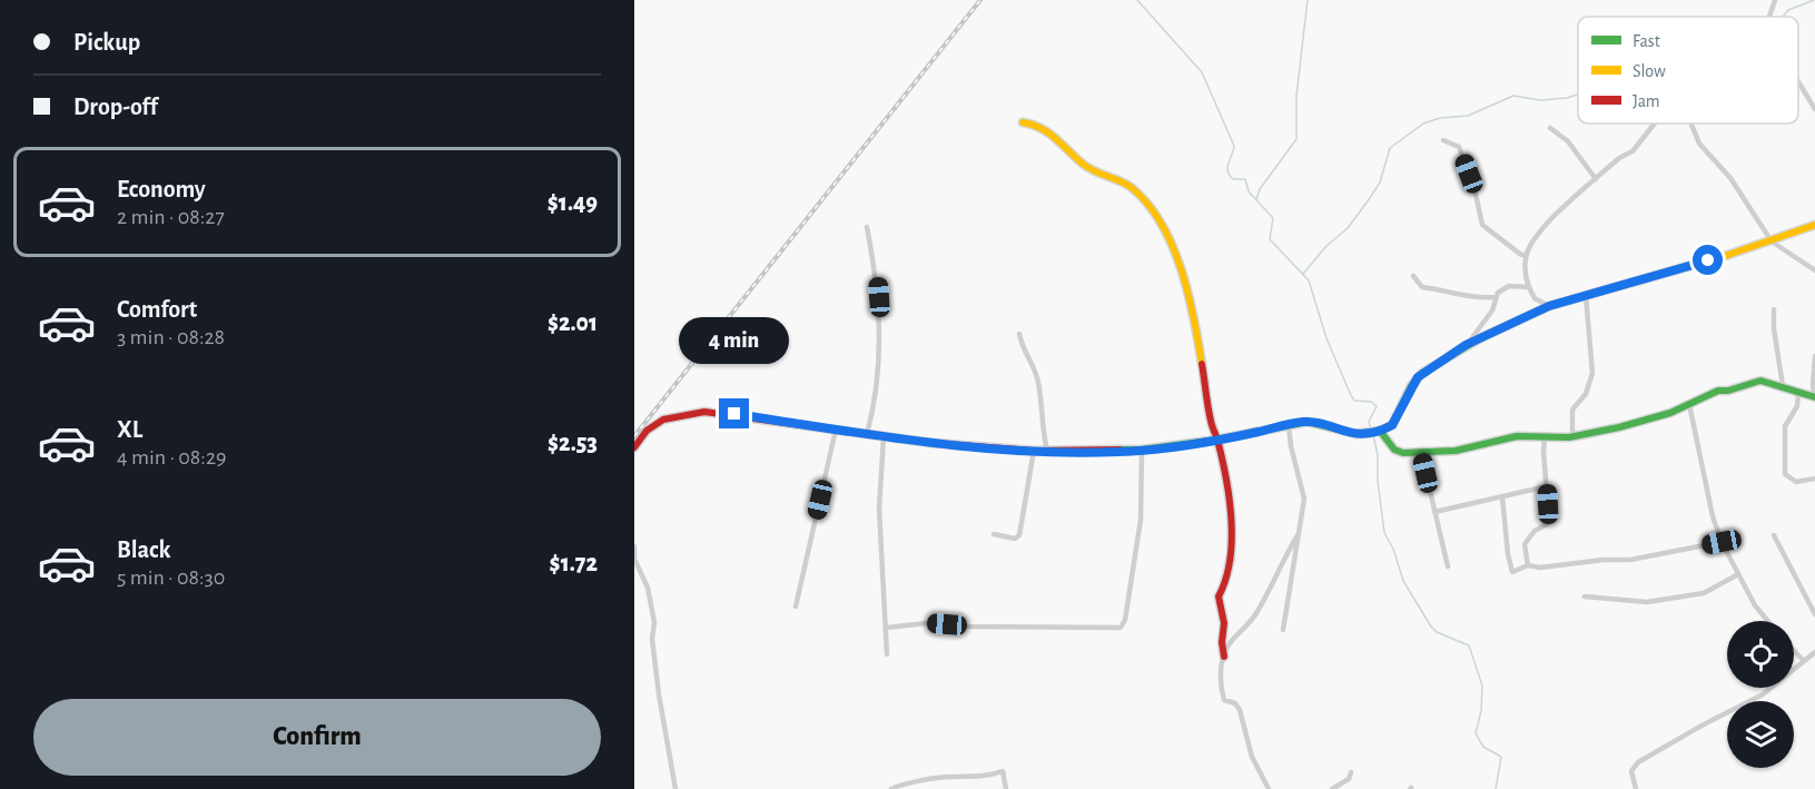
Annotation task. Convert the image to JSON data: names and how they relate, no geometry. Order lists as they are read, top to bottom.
{
  "legend": ["Fast", "Slow", "Jam"],
  "page": {
    "banner": ["Pickup", "Drop-off"],
    "list": [
      {
        "name": "Economy",
        "note": "2 min · 08:27",
        "value": "$1.49"
      },
      {
        "name": "Comfort",
        "note": "3 min · 08:28",
        "value": "$2.01"
      },
      {
        "name": "XL",
        "note": "4 min · 08:29",
        "value": "$2.53"
      },
      {
        "name": "Black",
        "note": "5 min · 08:30",
        "value": "$1.72"
      }
    ],
    "bubble": "4 min",
    "buttons": "Confirm"
  }
}
